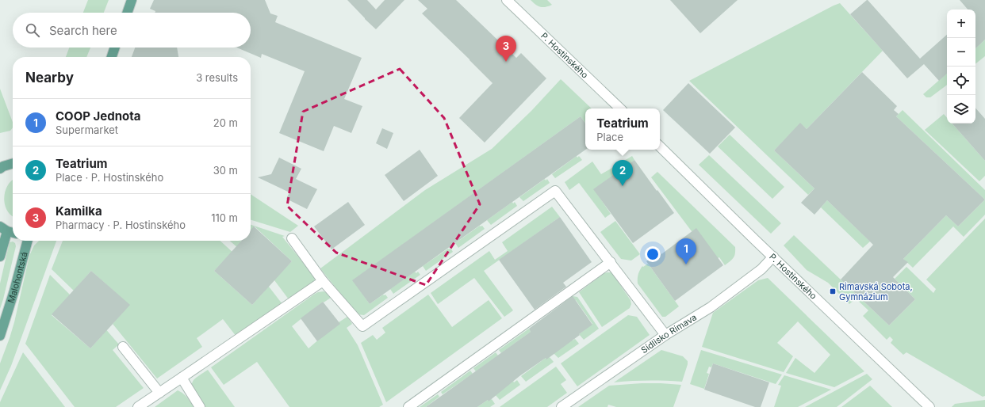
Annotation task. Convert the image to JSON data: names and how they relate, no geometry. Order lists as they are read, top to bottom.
{
  "streets": {
    "main road": ["Malohontská"],
    "street": ["P. Hostinského", "Sídlisko Rimava"]
  },
  "crossings": [
    ["P. Hostinského", "Sídlisko Rimava"]
  ],
  "places": {
    "transit": ["Rimavská Sobota, Gymnázium"]
  },
  "page": {
    "map_buttons": ["+", "−"],
    "search": "Search here",
    "pins": ["3", "2", "1"],
    "heading": ["Nearby", "3 results"],
    "list": [
      {
        "mark": "1",
        "name": "COOP Jednota",
        "note": "Supermarket",
        "value": "20 m"
      },
      {
        "mark": "2",
        "name": "Teatrium",
        "note": "Place · P. Hostinského",
        "value": "30 m"
      },
      {
        "mark": "3",
        "name": "Kamilka",
        "note": "Pharmacy · P. Hostinského",
        "value": "110 m"
      }
    ],
    "popup": ["Teatrium", "Place"]
  }
}
